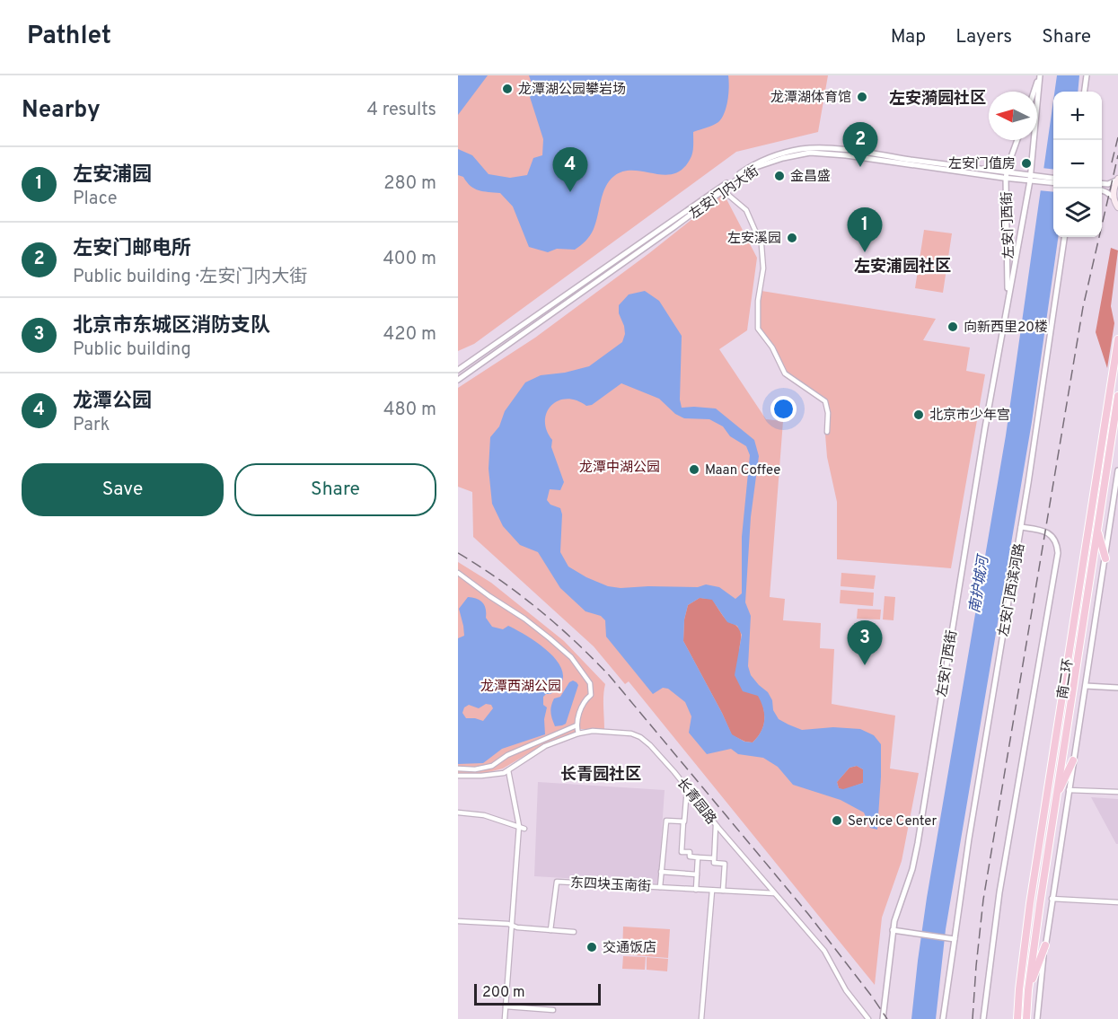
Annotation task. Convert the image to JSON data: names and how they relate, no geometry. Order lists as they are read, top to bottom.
{
  "streets": {
    "highway": ["南二环"],
    "street": [
      "左安门内大街",
      "左安门西街",
      "左安门西滨河路",
      "长青园路",
      "东四块玉南街"
    ]
  },
  "crossings": [
    ["左安门内大街", "左安门西街"],
    ["长青园路", "东四块玉南街"]
  ],
  "districts": ["左安漪园社区", "左安浦园社区", "长青园社区"],
  "water": ["南护城河"],
  "parks": ["龙潭中湖公园", "龙潭西湖公园"],
  "places": [
    "龙潭湖公园攀岩场",
    "龙潭湖体育馆",
    "左安门值房",
    "金昌盛",
    "左安溪园",
    "向新西里20楼",
    "北京市少年宫",
    "Maan Coffee",
    "Service Center",
    "交通饭店"
  ],
  "scale_bar": "200 m",
  "north": "left",
  "page": {
    "header": "Pathlet",
    "nav": ["Map", "Layers", "Share"],
    "heading": ["Nearby", "4 results"],
    "map_buttons": ["+", "−"],
    "pins": [
      "2",
      "4",
      "1",
      "3"
    ],
    "list": [
      {
        "mark": "1",
        "name": "左安浦园",
        "note": "Place",
        "value": "280 m"
      },
      {
        "mark": "2",
        "name": "左安门邮电所",
        "note": "Public building · 左安门内大街",
        "value": "400 m"
      },
      {
        "mark": "3",
        "name": "北京市东城区消防支队",
        "note": "Public building",
        "value": "420 m"
      },
      {
        "mark": "4",
        "name": "龙潭公园",
        "note": "Park",
        "value": "480 m"
      }
    ],
    "buttons": ["Save", "Share"],
    "scale": "200 m"
  }
}
